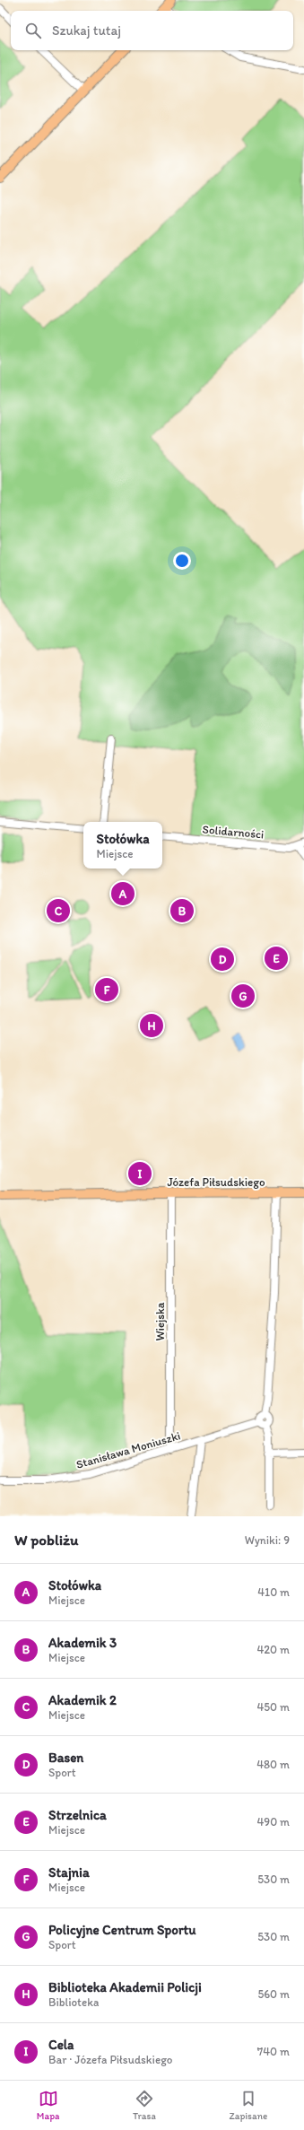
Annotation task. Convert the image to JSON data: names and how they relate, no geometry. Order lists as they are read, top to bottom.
{
  "streets": {
    "main road": ["Józefa Piłsudskiego"],
    "street": ["Solidarności", "Wiejska", "Stanisława Moniuszki"]
  },
  "crossings": [
    ["Józefa Piłsudskiego", "Wiejska"],
    ["Wiejska", "Stanisława Moniuszki"]
  ],
  "page": {
    "search": "Szukaj tutaj",
    "popup": ["Stołówka", "Miejsce"],
    "pins": [
      "A",
      "B",
      "C",
      "E",
      "D",
      "F",
      "G",
      "H",
      "I"
    ],
    "heading": ["W pobliżu", "Wyniki: 9"],
    "list": [
      {
        "mark": "A",
        "name": "Stołówka",
        "note": "Miejsce",
        "value": "410 m"
      },
      {
        "mark": "B",
        "name": "Akademik 3",
        "note": "Miejsce",
        "value": "420 m"
      },
      {
        "mark": "C",
        "name": "Akademik 2",
        "note": "Miejsce",
        "value": "450 m"
      },
      {
        "mark": "D",
        "name": "Basen",
        "note": "Sport",
        "value": "480 m"
      },
      {
        "mark": "E",
        "name": "Strzelnica",
        "note": "Miejsce",
        "value": "490 m"
      },
      {
        "mark": "F",
        "name": "Stajnia",
        "note": "Miejsce",
        "value": "530 m"
      },
      {
        "mark": "G",
        "name": "Policyjne Centrum Sportu",
        "note": "Sport",
        "value": "530 m"
      },
      {
        "mark": "H",
        "name": "Biblioteka Akademii Policji",
        "note": "Biblioteka",
        "value": "560 m"
      },
      {
        "mark": "I",
        "name": "Cela",
        "note": "Bar · Józefa Piłsudskiego",
        "value": "740 m"
      }
    ],
    "nav": ["Mapa", "Trasa", "Zapisane"]
  }
}
